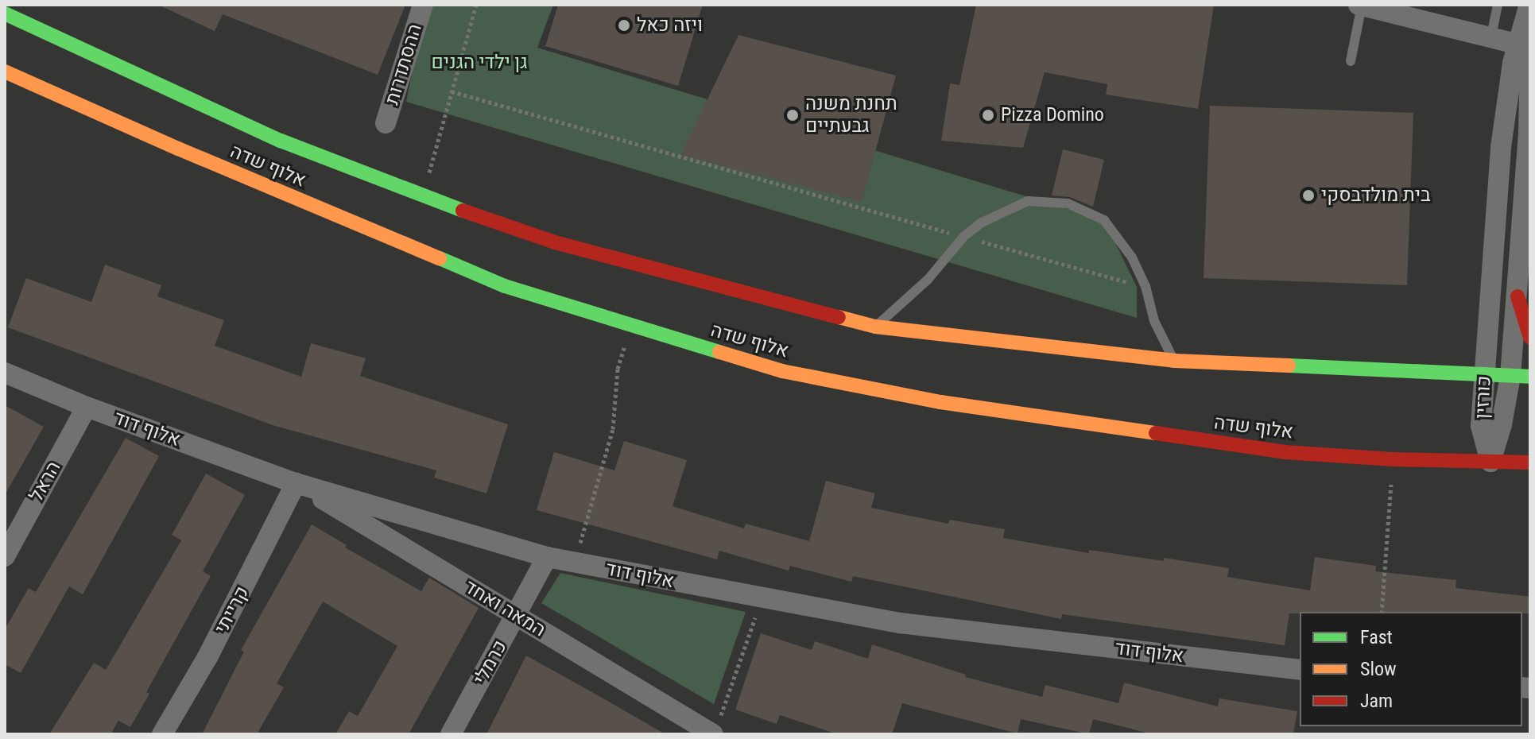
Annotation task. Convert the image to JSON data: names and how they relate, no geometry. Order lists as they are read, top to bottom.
{
  "streets": {
    "main road": ["אלוף שדה"],
    "street": [
      "ההסתדרות",
      "כורזין",
      "אלוף דוד",
      "הראל",
      "המאה ואחד",
      "קרייתי",
      "כרמלי"
    ]
  },
  "crossings": [
    ["אלוף שדה", "כורזין"],
    ["אלוף דוד", "הראל"],
    ["אלוף דוד", "המאה ואחד"],
    ["אלוף דוד", "קרייתי"],
    ["אלוף דוד", "כרמלי"],
    ["המאה ואחד", "קרייתי"],
    ["המאה ואחד", "כרמלי"]
  ],
  "parks": ["גן ילדי הגנים"],
  "places": [
    "ויזה כאל",
    "תחנת משנה גבעתיים",
    "Pizza Domino",
    "בית מולדבסקי"
  ],
  "legend": ["Fast", "Slow", "Jam"]
}
